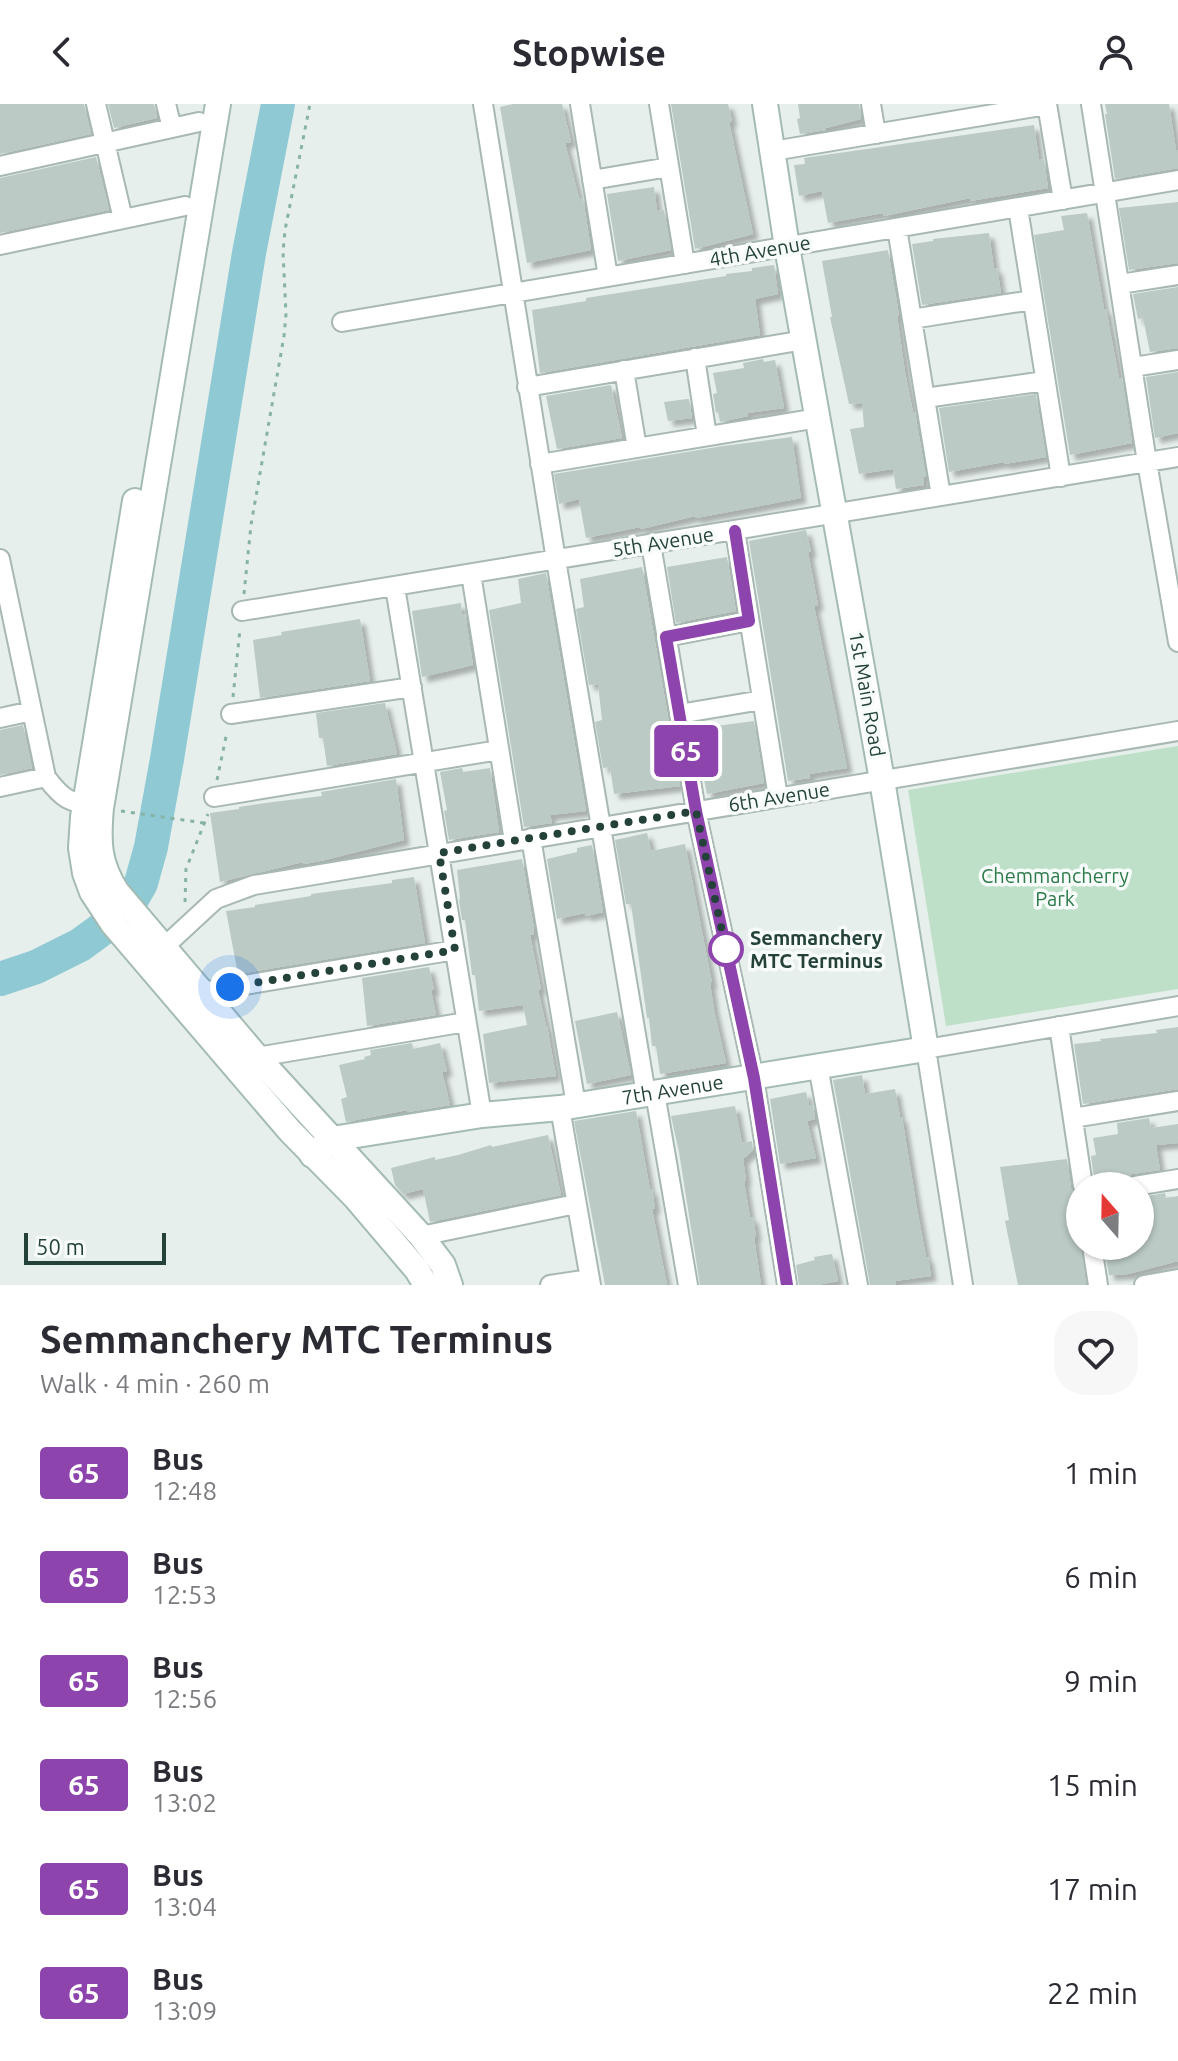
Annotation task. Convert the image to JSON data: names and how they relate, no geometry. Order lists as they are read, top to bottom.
{
  "streets": {
    "street": [
      "4th Avenue",
      "5th Avenue",
      "1st Main Road",
      "6th Avenue",
      "7th Avenue"
    ]
  },
  "crossings": [
    ["4th Avenue", "1st Main Road"],
    ["5th Avenue", "1st Main Road"],
    ["1st Main Road", "6th Avenue"],
    ["1st Main Road", "7th Avenue"]
  ],
  "parks": ["Chemmancherry Park"],
  "places": ["Semmanchery MTC Terminus"],
  "lines": ["bus line 65"],
  "scale_bar": "50 m",
  "north": "top",
  "page": {
    "header": "Stopwise",
    "on_map": "65",
    "scale": "50 m",
    "heading": ["Semmanchery MTC Terminus", "Walk · 4 min · 260 m"],
    "list": [
      {
        "mark": "65",
        "name": "Bus",
        "note": "12:48",
        "value": "1 min"
      },
      {
        "mark": "65",
        "name": "Bus",
        "note": "12:53",
        "value": "6 min"
      },
      {
        "mark": "65",
        "name": "Bus",
        "note": "12:56",
        "value": "9 min"
      },
      {
        "mark": "65",
        "name": "Bus",
        "note": "13:02",
        "value": "15 min"
      },
      {
        "mark": "65",
        "name": "Bus",
        "note": "13:04",
        "value": "17 min"
      },
      {
        "mark": "65",
        "name": "Bus",
        "note": "13:09",
        "value": "22 min"
      }
    ]
  }
}
